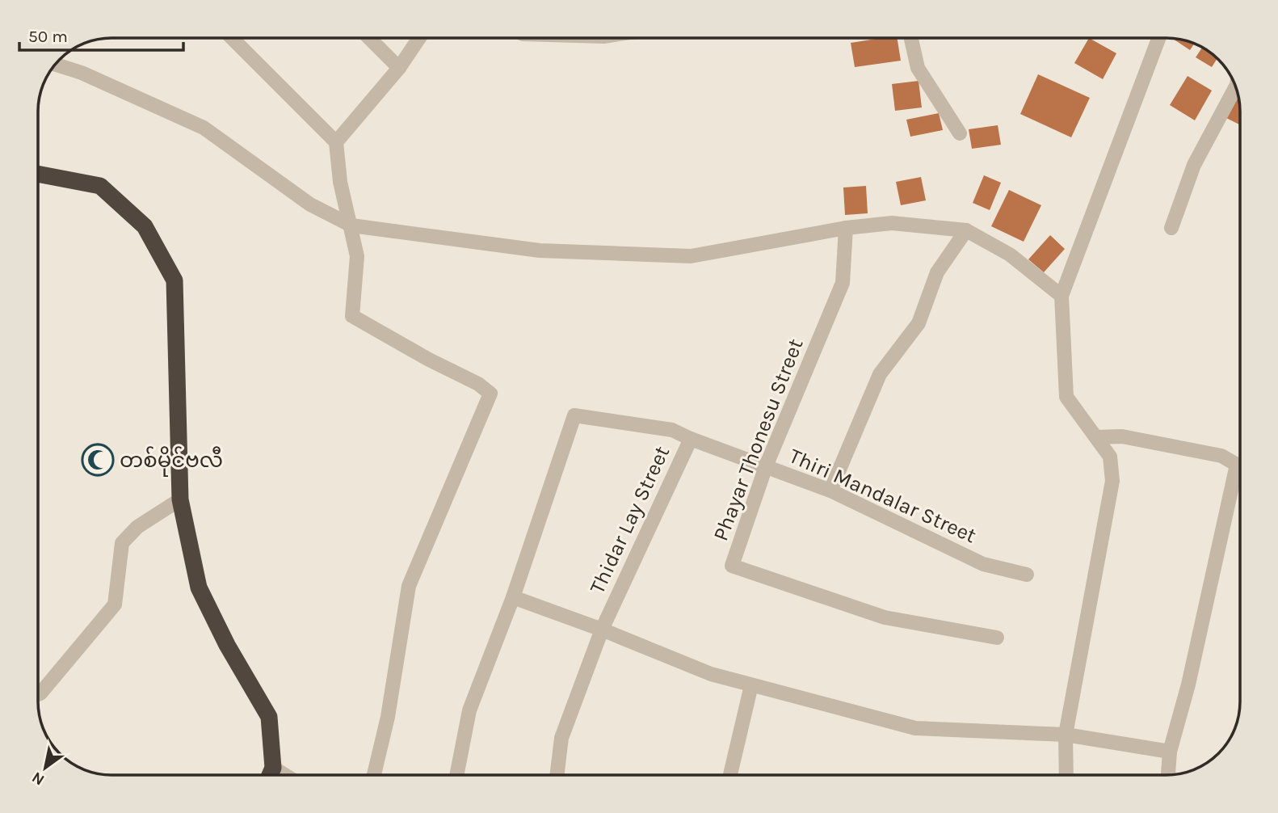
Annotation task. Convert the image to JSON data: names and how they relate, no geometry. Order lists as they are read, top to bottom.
{
  "streets": {
    "street": ["Phayar Thonesu Street", "Thiri Mandalar Street", "Thidar Lay Street"]
  },
  "crossings": [
    ["Phayar Thonesu Street", "Thiri Mandalar Street"],
    ["Thiri Mandalar Street", "Thidar Lay Street"]
  ],
  "places": {
    "mosque": ["တစ်မိုင်ဗလီ"]
  },
  "scale_bar": "50 m",
  "north": "bottom left"
}
